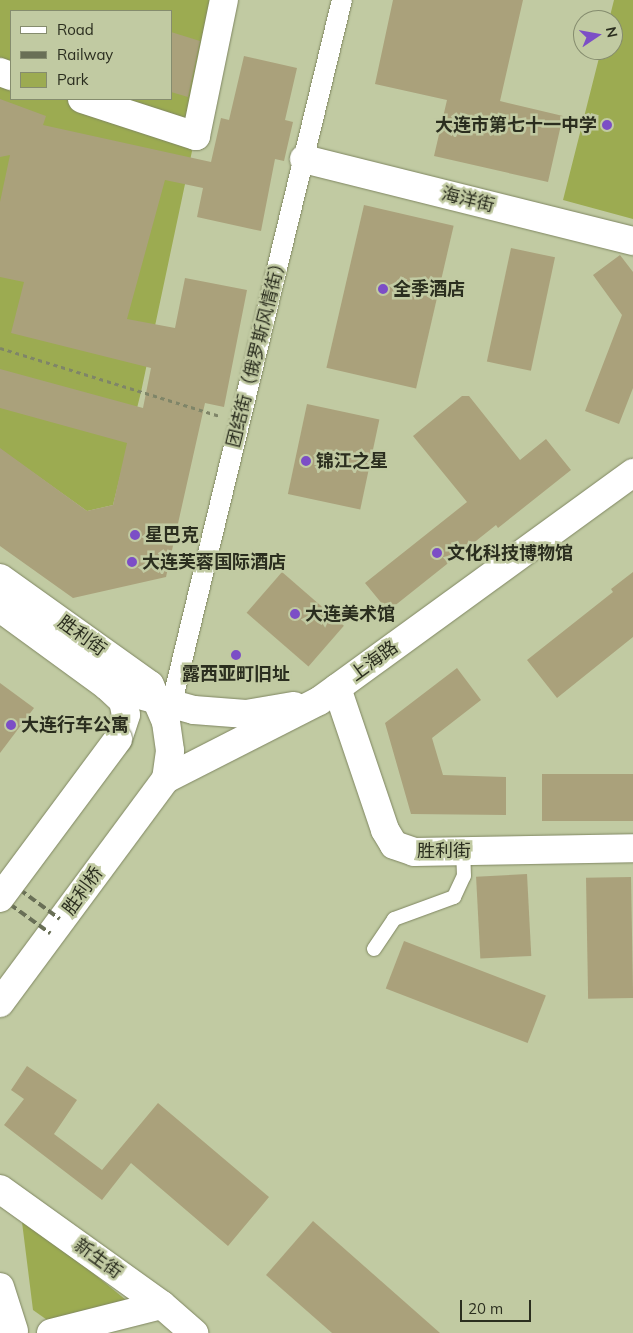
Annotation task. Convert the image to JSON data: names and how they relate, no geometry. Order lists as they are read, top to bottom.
{
  "streets": {
    "main road": [
      "海洋街",
      "胜利街",
      "上海路",
      "胜利桥",
      "新生街"
    ],
    "street": ["团结街（俄罗斯风情街）"]
  },
  "crossings": [
    ["海洋街", "团结街（俄罗斯风情街）"],
    ["团结街（俄罗斯风情街）", "胜利街"],
    ["胜利街", "上海路"],
    ["上海路", "胜利桥"]
  ],
  "places": [
    "大连市第七十一中学",
    "全季酒店",
    "锦江之星",
    "星巴克",
    "文化科技博物馆",
    "大连芙蓉国际酒店",
    "大连美术馆",
    "露西亚町旧址",
    "大连行车公寓"
  ],
  "legend": ["Road", "Railway", "Park"],
  "scale_bar": "20 m",
  "north": "right"
}
